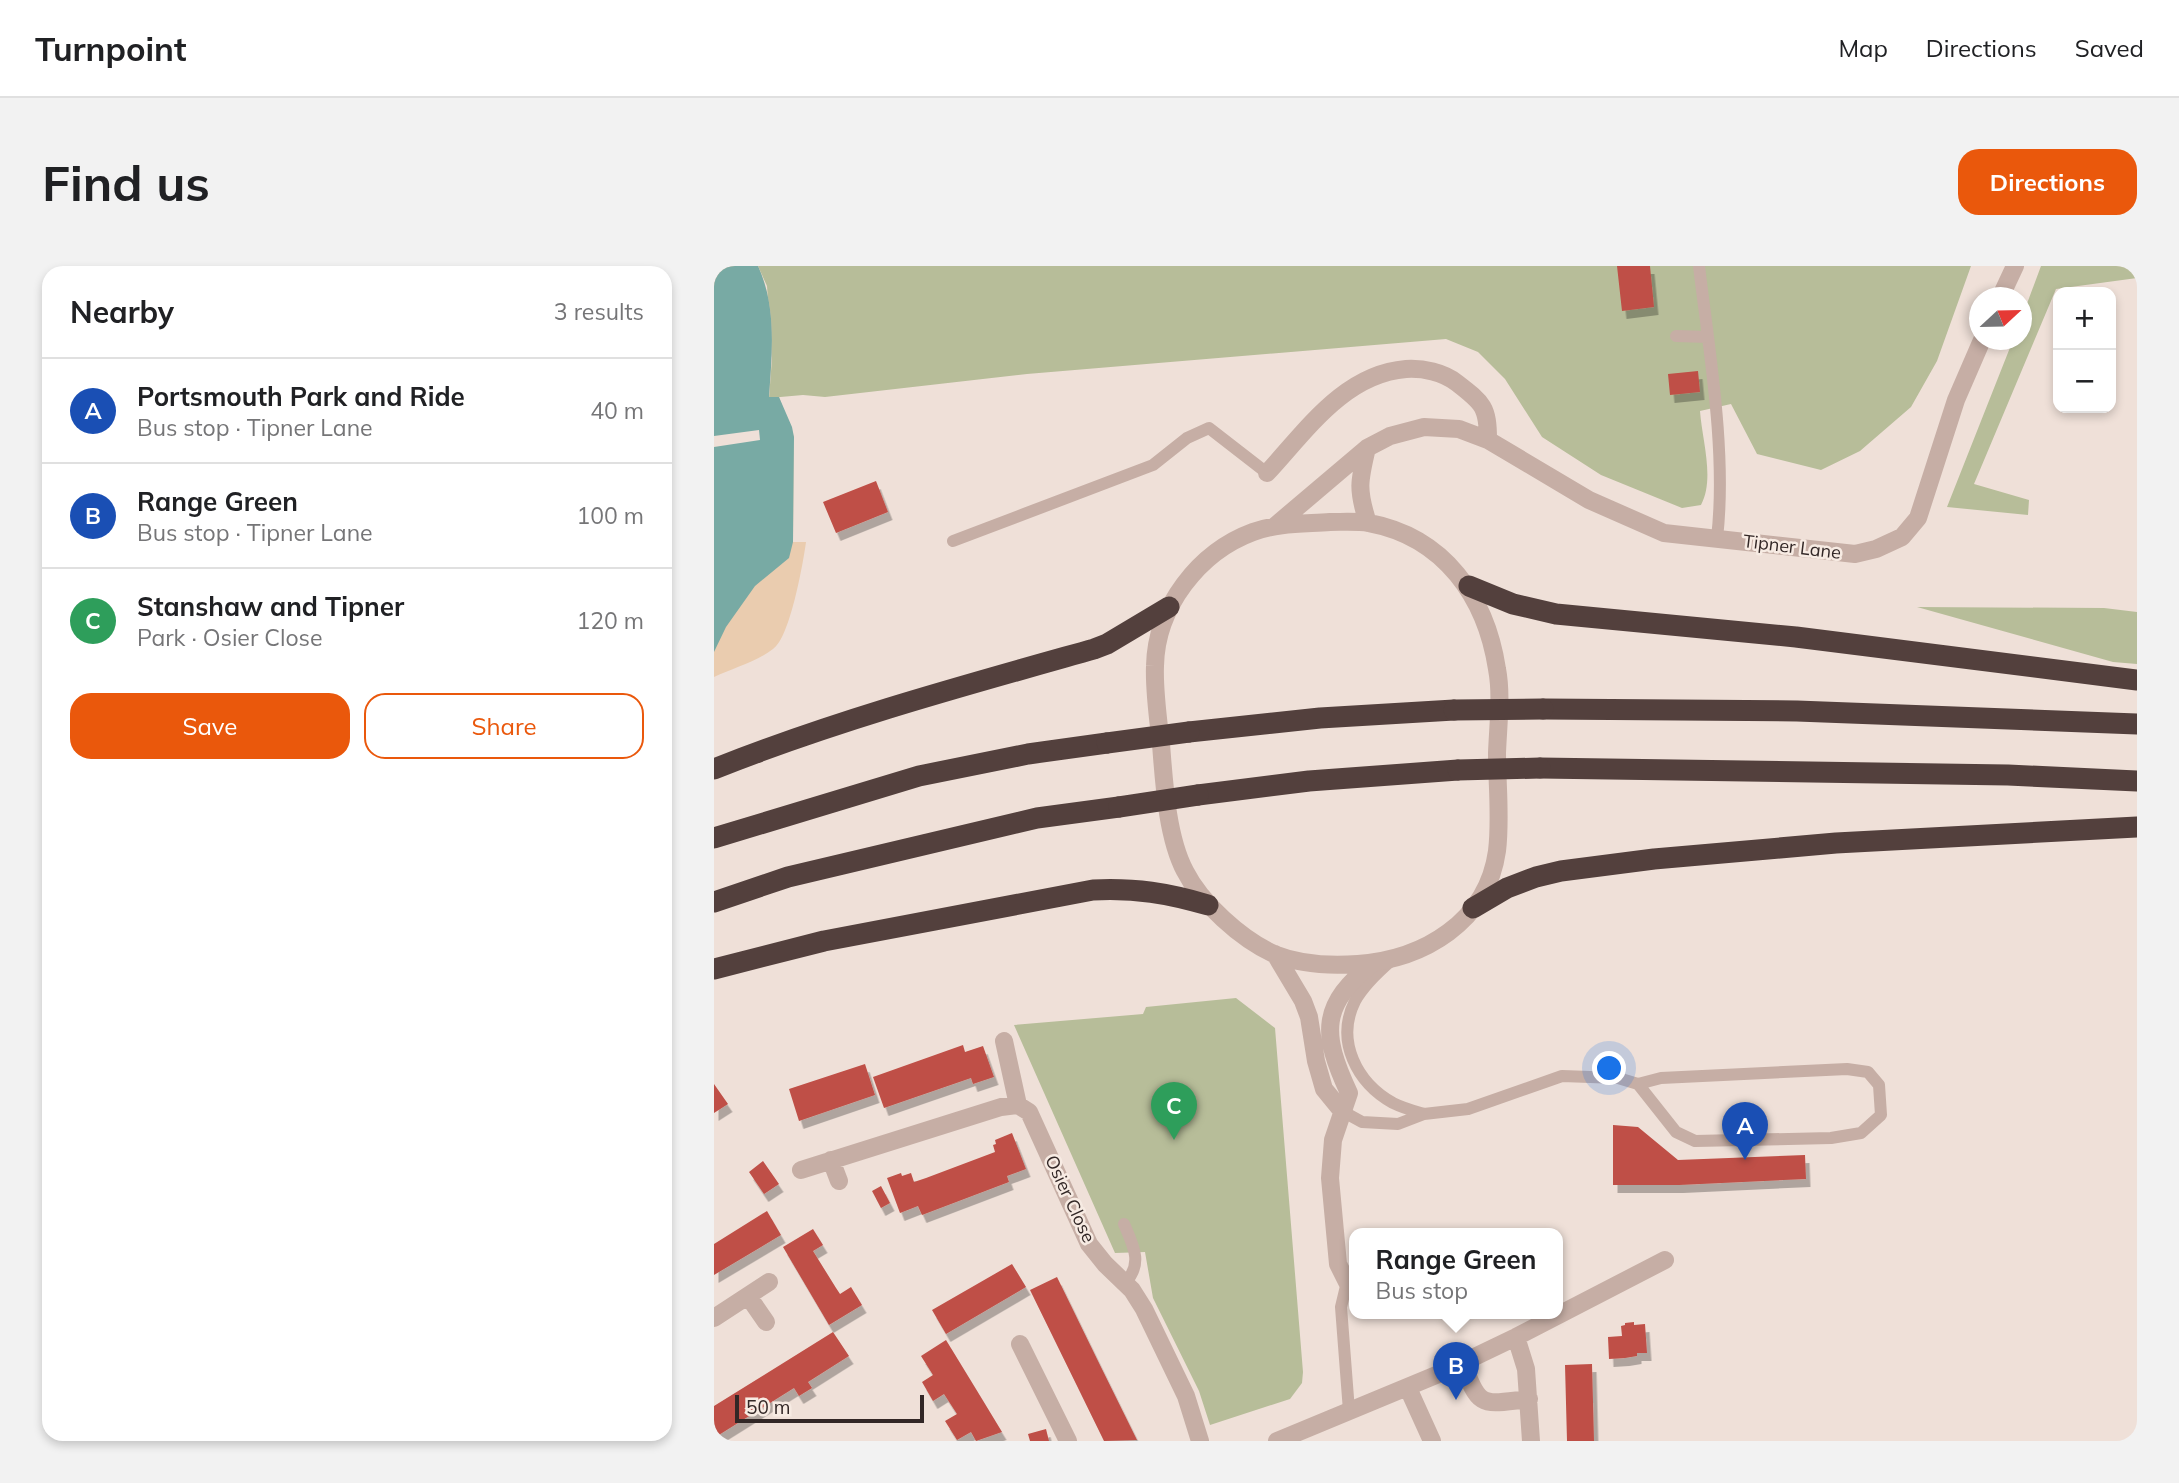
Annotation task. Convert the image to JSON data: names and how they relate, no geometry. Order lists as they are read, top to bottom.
{
  "streets": {
    "street": ["Tipner Lane", "Osier Close"]
  },
  "scale_bar": "50 m",
  "north": "right",
  "page": {
    "header": "Turnpoint",
    "nav": ["Map", "Directions", "Saved"],
    "buttons": [
      "Directions",
      ["Save", "Share"]
    ],
    "title": "Find us",
    "heading": ["Nearby", "3 results"],
    "map_buttons": ["+", "−"],
    "list": [
      {
        "mark": "A",
        "name": "Portsmouth Park and Ride",
        "note": "Bus stop · Tipner Lane",
        "value": "40 m"
      },
      {
        "mark": "B",
        "name": "Range Green",
        "note": "Bus stop · Tipner Lane",
        "value": "100 m"
      },
      {
        "mark": "C",
        "name": "Stanshaw and Tipner",
        "note": "Park · Osier Close",
        "value": "120 m"
      }
    ],
    "pins": ["C", "A", "B"],
    "popup": ["Range Green", "Bus stop"],
    "scale": "50 m"
  }
}
